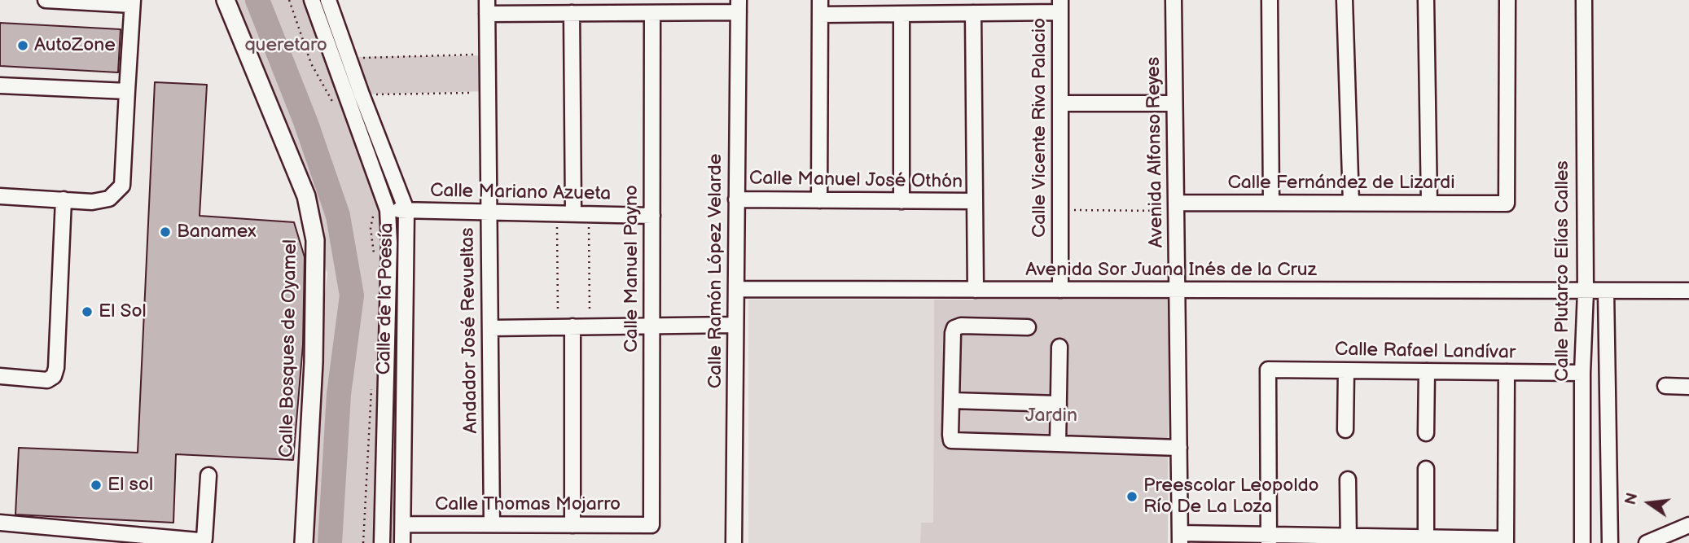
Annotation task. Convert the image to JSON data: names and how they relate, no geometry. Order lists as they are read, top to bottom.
{
  "streets": {
    "main road": ["Calle Bosques de Oyamel"],
    "street": [
      "Calle Vicente Riva Palacio",
      "Avenida Alfonso Reyes",
      "Calle Manuel José Othón",
      "Calle Fernández de Lizardi",
      "Calle Mariano Azueta",
      "Calle Manuel Payno",
      "Avenida Sor Juana Inés de la Cruz",
      "Calle Ramón López Velarde",
      "Calle Plutarco Elías Calles",
      "Calle de la Poesía",
      "Andador José Revueltas",
      "Calle Rafael Landívar",
      "Calle Thomas Mojarro"
    ]
  },
  "crossings": [
    ["Calle Vicente Riva Palacio", "Avenida Sor Juana Inés de la Cruz"],
    ["Avenida Alfonso Reyes", "Calle Fernández de Lizardi"],
    ["Avenida Alfonso Reyes", "Avenida Sor Juana Inés de la Cruz"],
    ["Calle Manuel José Othón", "Calle Ramón López Velarde"],
    ["Calle Mariano Azueta", "Calle Manuel Payno"],
    ["Calle Mariano Azueta", "Calle de la Poesía"],
    ["Calle Mariano Azueta", "Andador José Revueltas"],
    ["Calle Manuel Payno", "Calle Thomas Mojarro"],
    ["Avenida Sor Juana Inés de la Cruz", "Calle Ramón López Velarde"],
    ["Avenida Sor Juana Inés de la Cruz", "Calle Plutarco Elías Calles"],
    ["Calle Plutarco Elías Calles", "Calle Rafael Landívar"],
    ["Calle de la Poesía", "Calle Thomas Mojarro"],
    ["Andador José Revueltas", "Calle Thomas Mojarro"]
  ],
  "parks": ["queretaro", "Jardin"],
  "places": [
    "AutoZone",
    "Banamex",
    "El Sol",
    "El sol",
    "Preescolar Leopoldo Río De La Loza"
  ],
  "north": "left"
}
